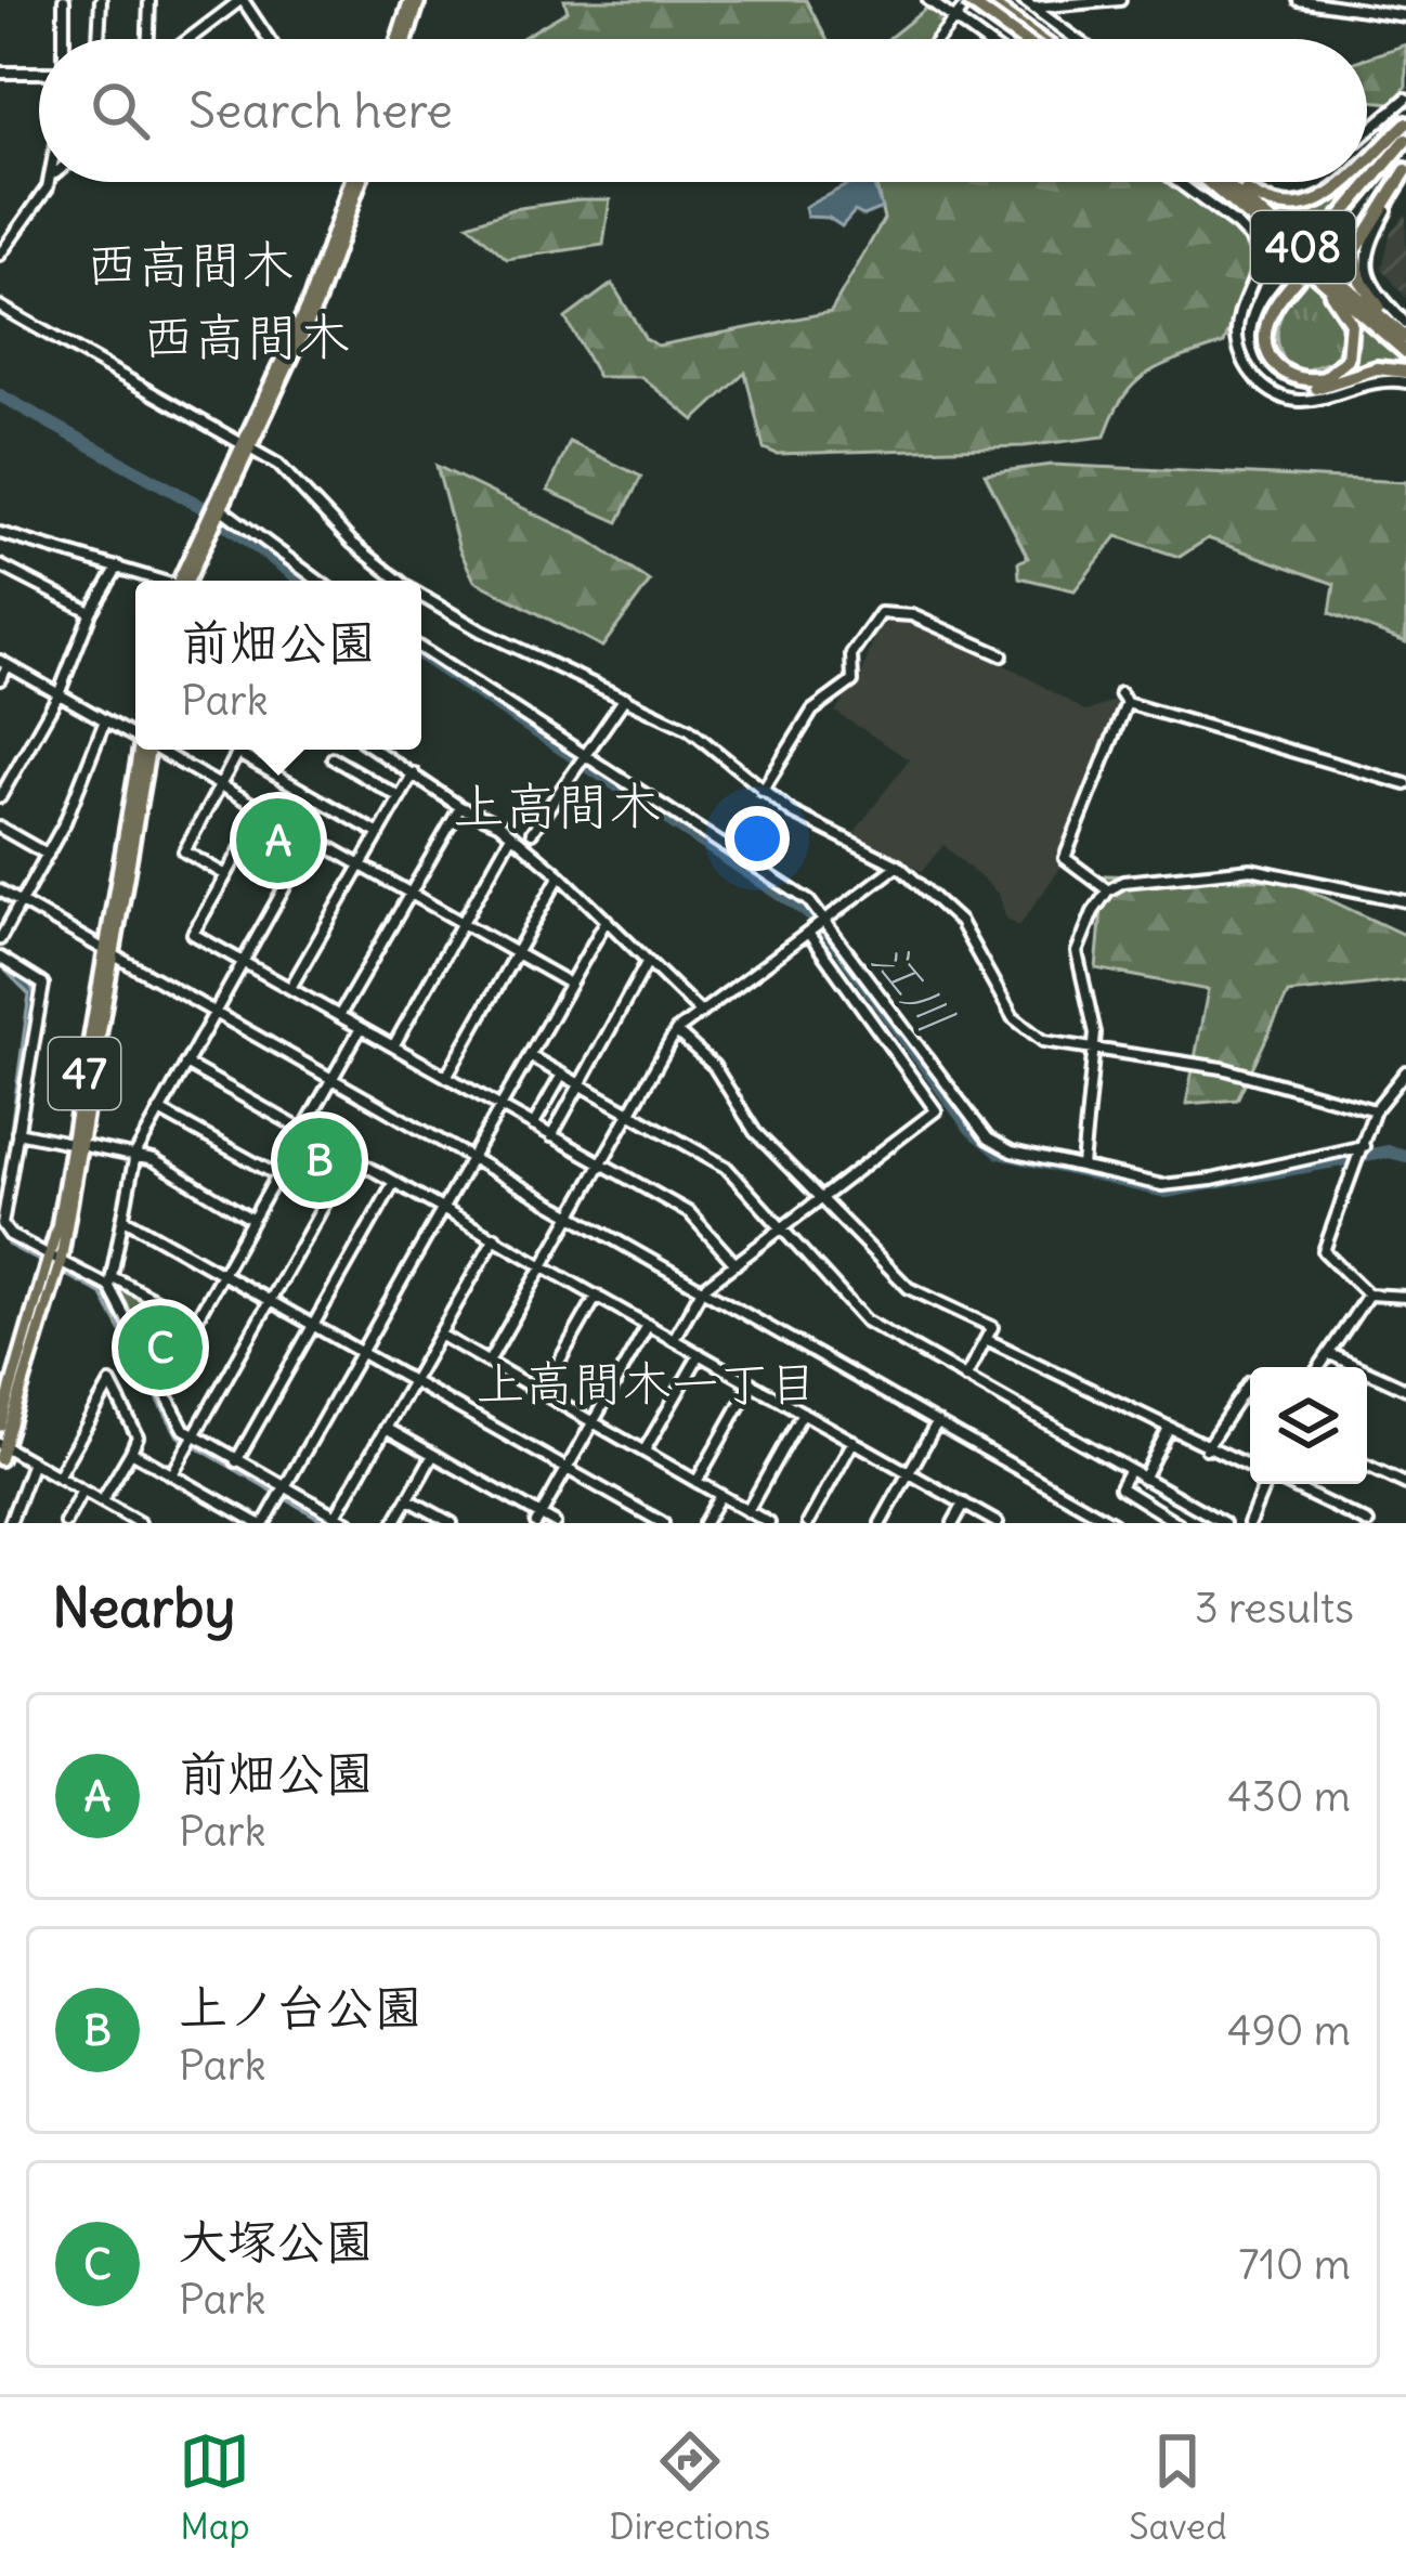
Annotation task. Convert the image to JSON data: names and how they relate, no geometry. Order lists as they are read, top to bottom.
{
  "streets": {
    "highway": ["408"],
    "main road": ["47"]
  },
  "districts": [
    "西高間木",
    "西高間木",
    "上高間木",
    "上高間木一丁目"
  ],
  "water": ["江川"],
  "page": {
    "search": "Search here",
    "popup": ["前畑公園", "Park"],
    "pins": ["A", "B", "C"],
    "heading": ["Nearby", "3 results"],
    "list": [
      {
        "mark": "A",
        "name": "前畑公園",
        "note": "Park",
        "value": "430 m"
      },
      {
        "mark": "B",
        "name": "上ノ台公園",
        "note": "Park",
        "value": "490 m"
      },
      {
        "mark": "C",
        "name": "大塚公園",
        "note": "Park",
        "value": "710 m"
      }
    ],
    "nav": ["Map", "Directions", "Saved"]
  }
}
